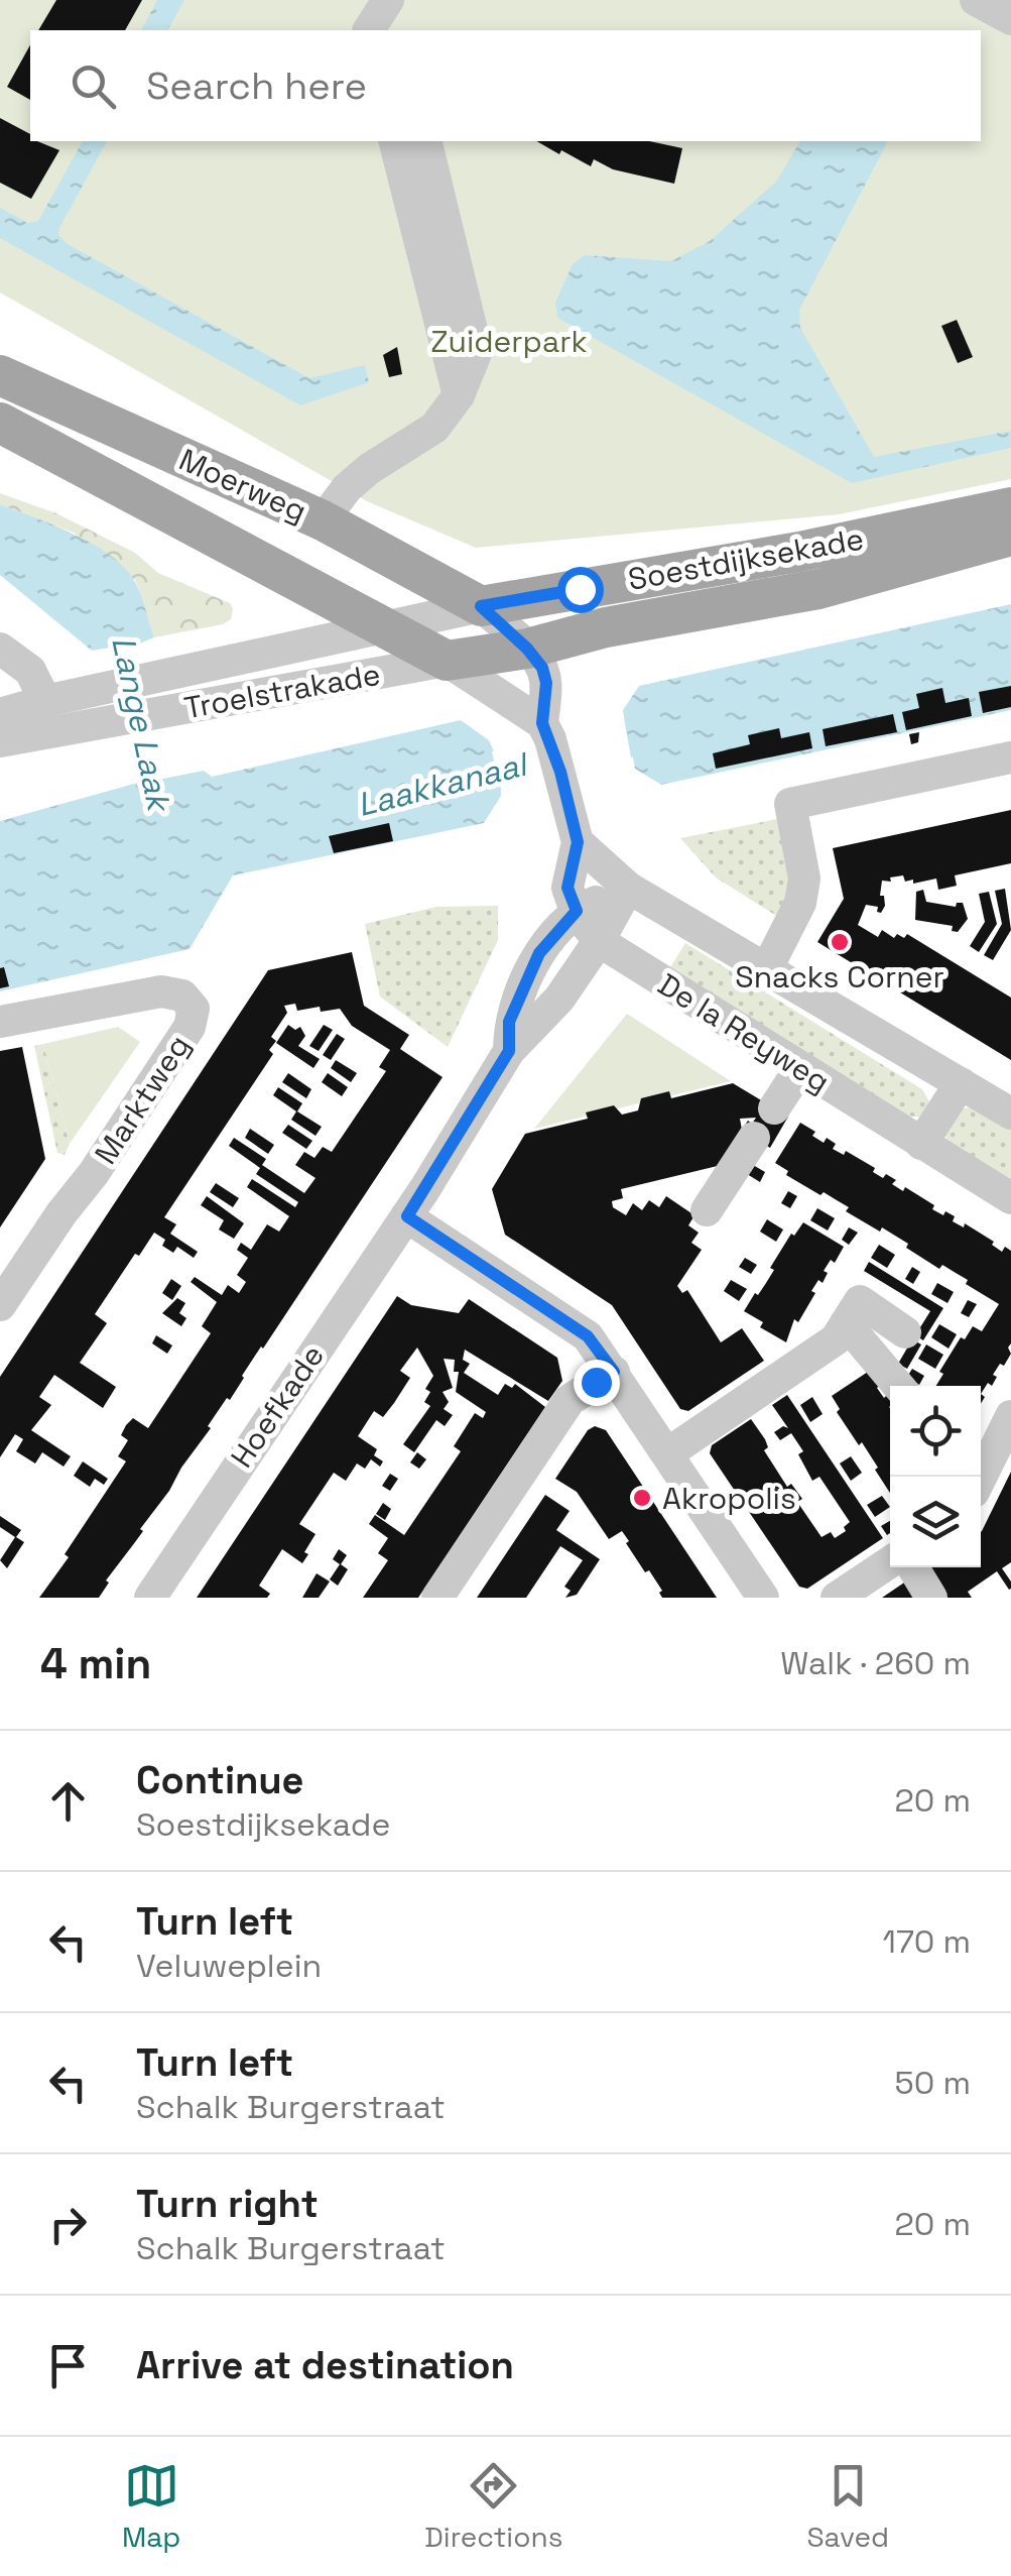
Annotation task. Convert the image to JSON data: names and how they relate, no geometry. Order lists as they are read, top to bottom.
{
  "streets": {
    "main road": ["Moerweg", "Soestdijksekade"],
    "street": [
      "Troelstrakade",
      "De la Reyweg",
      "Marktweg",
      "Hoefkade"
    ]
  },
  "crossings": [
    ["Moerweg", "Soestdijksekade"],
    ["Moerweg", "Troelstrakade"],
    ["Soestdijksekade", "Troelstrakade"]
  ],
  "water": ["Lange Laak", "Laakkanaal"],
  "parks": ["Zuiderpark"],
  "places": ["Snacks Corner", "Akropolis"],
  "page": {
    "search": "Search here",
    "heading": ["4 min", "Walk · 260 m"],
    "list": [
      ["Continue", "Soestdijksekade", "20 m"],
      ["Turn left", "Veluweplein", "170 m"],
      ["Turn left", "Schalk Burgerstraat", "50 m"],
      ["Turn right", "Schalk Burgerstraat", "20 m"],
      "Arrive at destination"
    ],
    "nav": ["Map", "Directions", "Saved"]
  }
}
